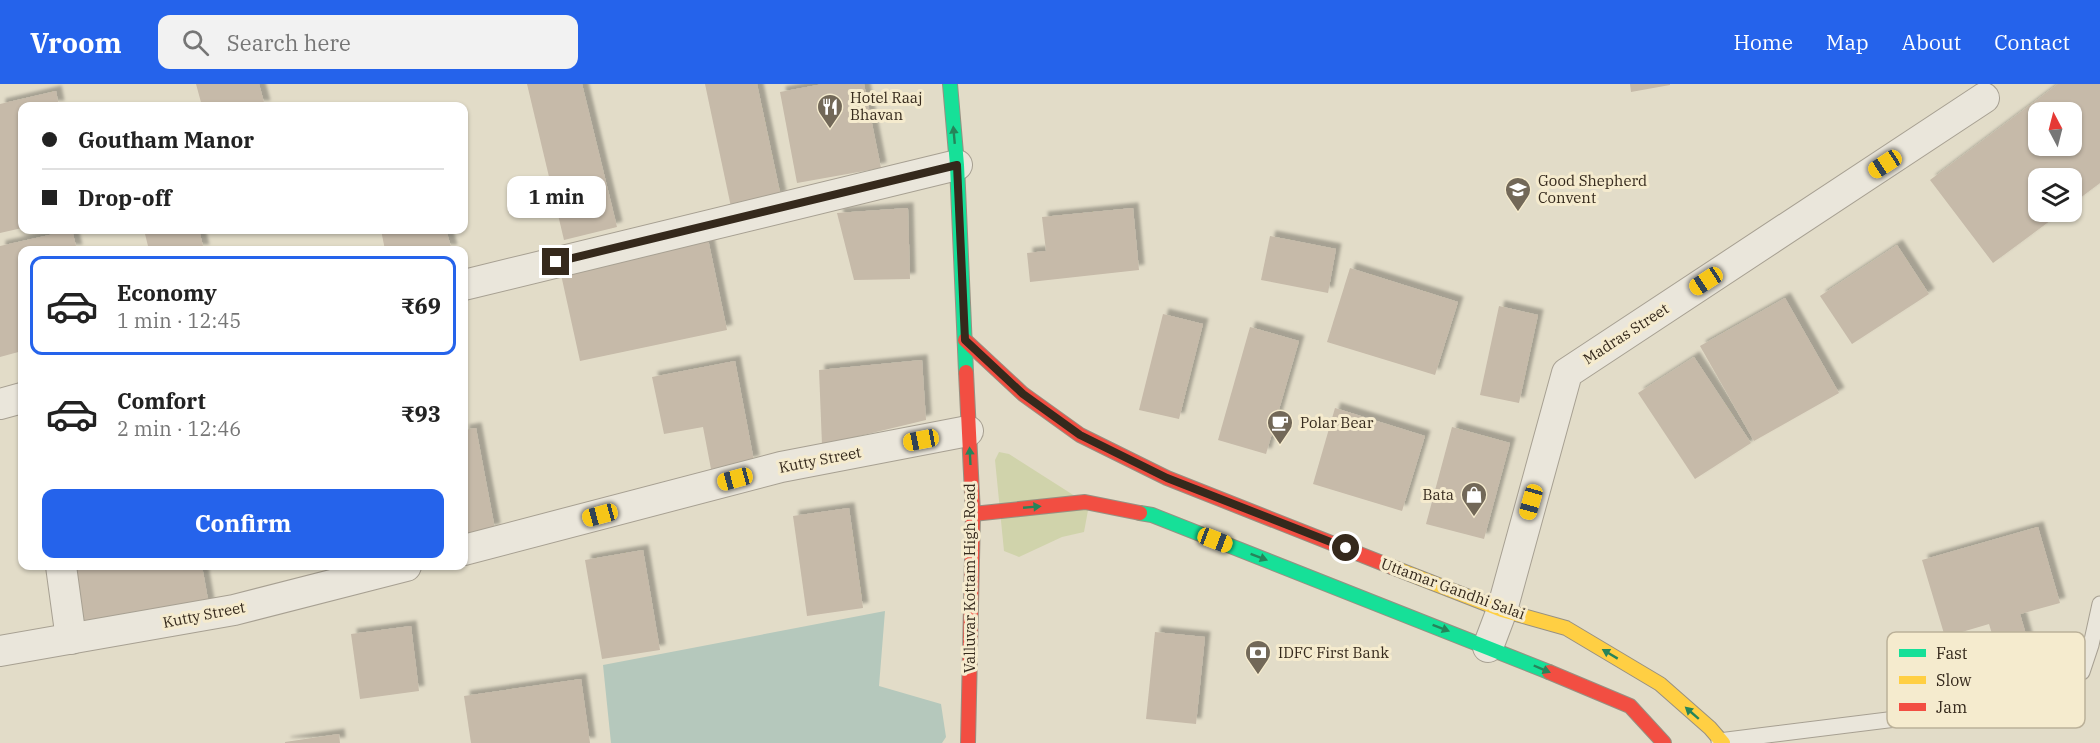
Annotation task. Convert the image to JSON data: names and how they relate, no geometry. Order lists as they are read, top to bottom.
{
  "streets": {
    "main road": ["Valluvar Kottam High Road", "Uttamar Gandhi Salai"],
    "street": ["Madras Street", "Kutty Street"]
  },
  "crossings": [
    ["Madras Street", "Uttamar Gandhi Salai"],
    ["Kutty Street", "Valluvar Kottam High Road"],
    ["Valluvar Kottam High Road", "Uttamar Gandhi Salai"]
  ],
  "places": {
    "restaurant": ["Hotel Raaj Bhavan"],
    "school or university": ["Good Shepherd Convent"],
    "cafe": ["Polar Bear"],
    "shop": ["Bata"],
    "bank": ["IDFC First Bank"]
  },
  "legend": ["Fast", "Slow", "Jam"],
  "north": "top",
  "page": {
    "header": "Vroom",
    "search": "Search here",
    "nav": [
      "Home",
      "Map",
      "About",
      "Contact"
    ],
    "banner": ["Goutham Manor", "Drop-off"],
    "bubble": "1 min",
    "list": [
      {
        "name": "Economy",
        "note": "1 min · 12:45",
        "value": "₹69"
      },
      {
        "name": "Comfort",
        "note": "2 min · 12:46",
        "value": "₹93"
      }
    ],
    "buttons": "Confirm"
  }
}
